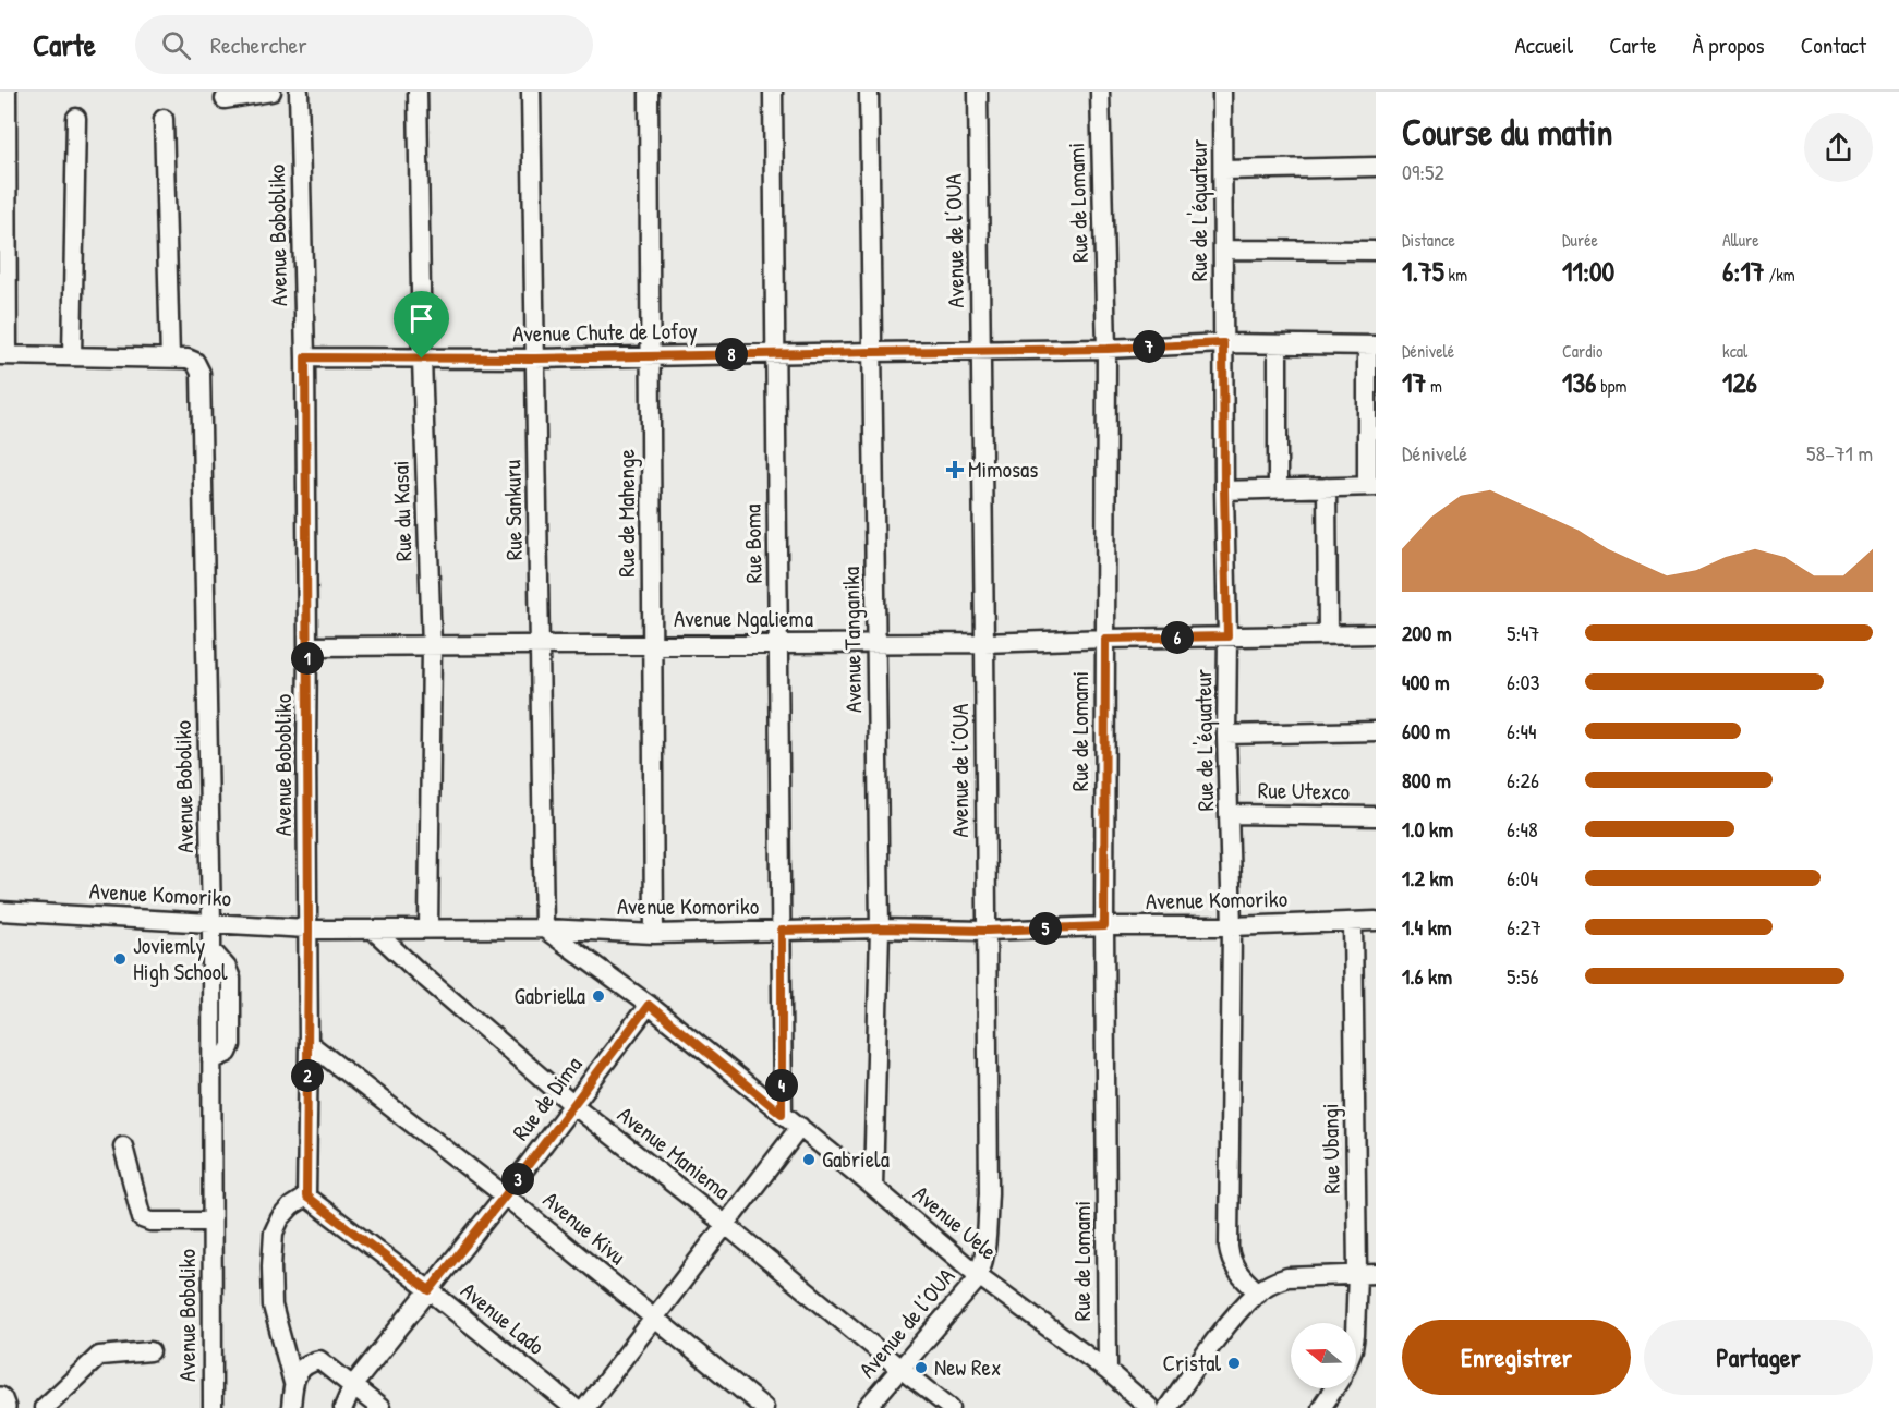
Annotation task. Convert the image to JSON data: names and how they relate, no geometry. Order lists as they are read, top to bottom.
{
  "streets": {
    "street": [
      "Rue de Lomami",
      "Rue de L'équateur",
      "Avenue Bobobliko",
      "Avenue de l’OUA",
      "Avenue Chute de Lofoy",
      "Rue Sankuru",
      "Rue du Kasai",
      "Rue de Mahenge",
      "Rue Boma",
      "Avenue Ngaliema",
      "Avenue Tanganika",
      "Avenue Boboliko",
      "Rue Utexco",
      "Avenue Komoriko",
      "Rue de Dima",
      "Rue Ubangi",
      "Avenue Maniema",
      "Avenue Uele",
      "Avenue Kivu",
      "Avenue Lado"
    ]
  },
  "crossings": [
    ["Rue de Lomami", "Avenue Chute de Lofoy"],
    ["Rue de Lomami", "Avenue Ngaliema"],
    ["Rue de Lomami", "Avenue Komoriko"],
    ["Rue de Lomami", "Avenue Uele"],
    ["Rue de L'équateur", "Avenue Chute de Lofoy"],
    ["Rue de L'équateur", "Avenue Ngaliema"],
    ["Rue de L'équateur", "Rue Utexco"],
    ["Rue de L'équateur", "Avenue Komoriko"],
    ["Avenue Bobobliko", "Avenue Chute de Lofoy"],
    ["Avenue Bobobliko", "Avenue Ngaliema"],
    ["Avenue Bobobliko", "Avenue Komoriko"],
    ["Avenue Bobobliko", "Avenue Kivu"],
    ["Avenue Bobobliko", "Avenue Lado"],
    ["Avenue de l’OUA", "Avenue Chute de Lofoy"],
    ["Avenue de l’OUA", "Avenue Ngaliema"],
    ["Avenue de l’OUA", "Avenue Komoriko"],
    ["Avenue de l’OUA", "Avenue Maniema"],
    ["Avenue de l’OUA", "Avenue Uele"],
    ["Avenue Chute de Lofoy", "Rue Sankuru"],
    ["Avenue Chute de Lofoy", "Rue du Kasai"],
    ["Avenue Chute de Lofoy", "Rue de Mahenge"],
    ["Avenue Chute de Lofoy", "Rue Boma"],
    ["Avenue Chute de Lofoy", "Avenue Tanganika"],
    ["Rue Sankuru", "Avenue Ngaliema"],
    ["Rue Sankuru", "Avenue Komoriko"],
    ["Rue Sankuru", "Avenue Uele"],
    ["Rue du Kasai", "Avenue Ngaliema"],
    ["Rue du Kasai", "Avenue Komoriko"],
    ["Rue de Mahenge", "Avenue Ngaliema"],
    ["Rue de Mahenge", "Avenue Komoriko"],
    ["Rue Boma", "Avenue Ngaliema"],
    ["Rue Boma", "Avenue Komoriko"],
    ["Rue Boma", "Avenue Uele"],
    ["Avenue Ngaliema", "Avenue Tanganika"],
    ["Avenue Tanganika", "Avenue Komoriko"],
    ["Avenue Tanganika", "Avenue Uele"],
    ["Avenue Boboliko", "Avenue Komoriko"],
    ["Avenue Komoriko", "Rue Ubangi"],
    ["Avenue Komoriko", "Avenue Maniema"],
    ["Avenue Komoriko", "Avenue Uele"],
    ["Rue de Dima", "Avenue Maniema"],
    ["Rue de Dima", "Avenue Uele"],
    ["Rue de Dima", "Avenue Kivu"],
    ["Rue de Dima", "Avenue Lado"]
  ],
  "places": {
    "health": ["Mimosas"],
    "other": [
      "Joviemly High School",
      "Gabriella",
      "Gabriela",
      "Cristal",
      "New Rex"
    ]
  },
  "north": "left",
  "page": {
    "header": "Carte",
    "search": "Rechercher",
    "nav": [
      "Accueil",
      "Carte",
      "À propos",
      "Contact"
    ],
    "heading": ["Course du matin", "09:52"],
    "stats": [
      ["Distance", "1.75 km"],
      ["Durée", "11:00"],
      ["Allure", "6:17 /km"],
      ["Dénivelé", "17 m"],
      ["Cardio", "136 bpm"],
      ["kcal", "126"]
    ],
    "pins": [
      "7",
      "8",
      "6",
      "1",
      "5",
      "2",
      "4",
      "3"
    ],
    "chart": ["Dénivelé", "58–71 m"],
    "list": [
      {
        "name": "200 m",
        "note": "5:47"
      },
      {
        "name": "400 m",
        "note": "6:03"
      },
      {
        "name": "600 m",
        "note": "6:44"
      },
      {
        "name": "800 m",
        "note": "6:26"
      },
      {
        "name": "1.0 km",
        "note": "6:48"
      },
      {
        "name": "1.2 km",
        "note": "6:04"
      },
      {
        "name": "1.4 km",
        "note": "6:27"
      },
      {
        "name": "1.6 km",
        "note": "5:56"
      }
    ],
    "buttons": ["Enregistrer", "Partager"]
  }
}
